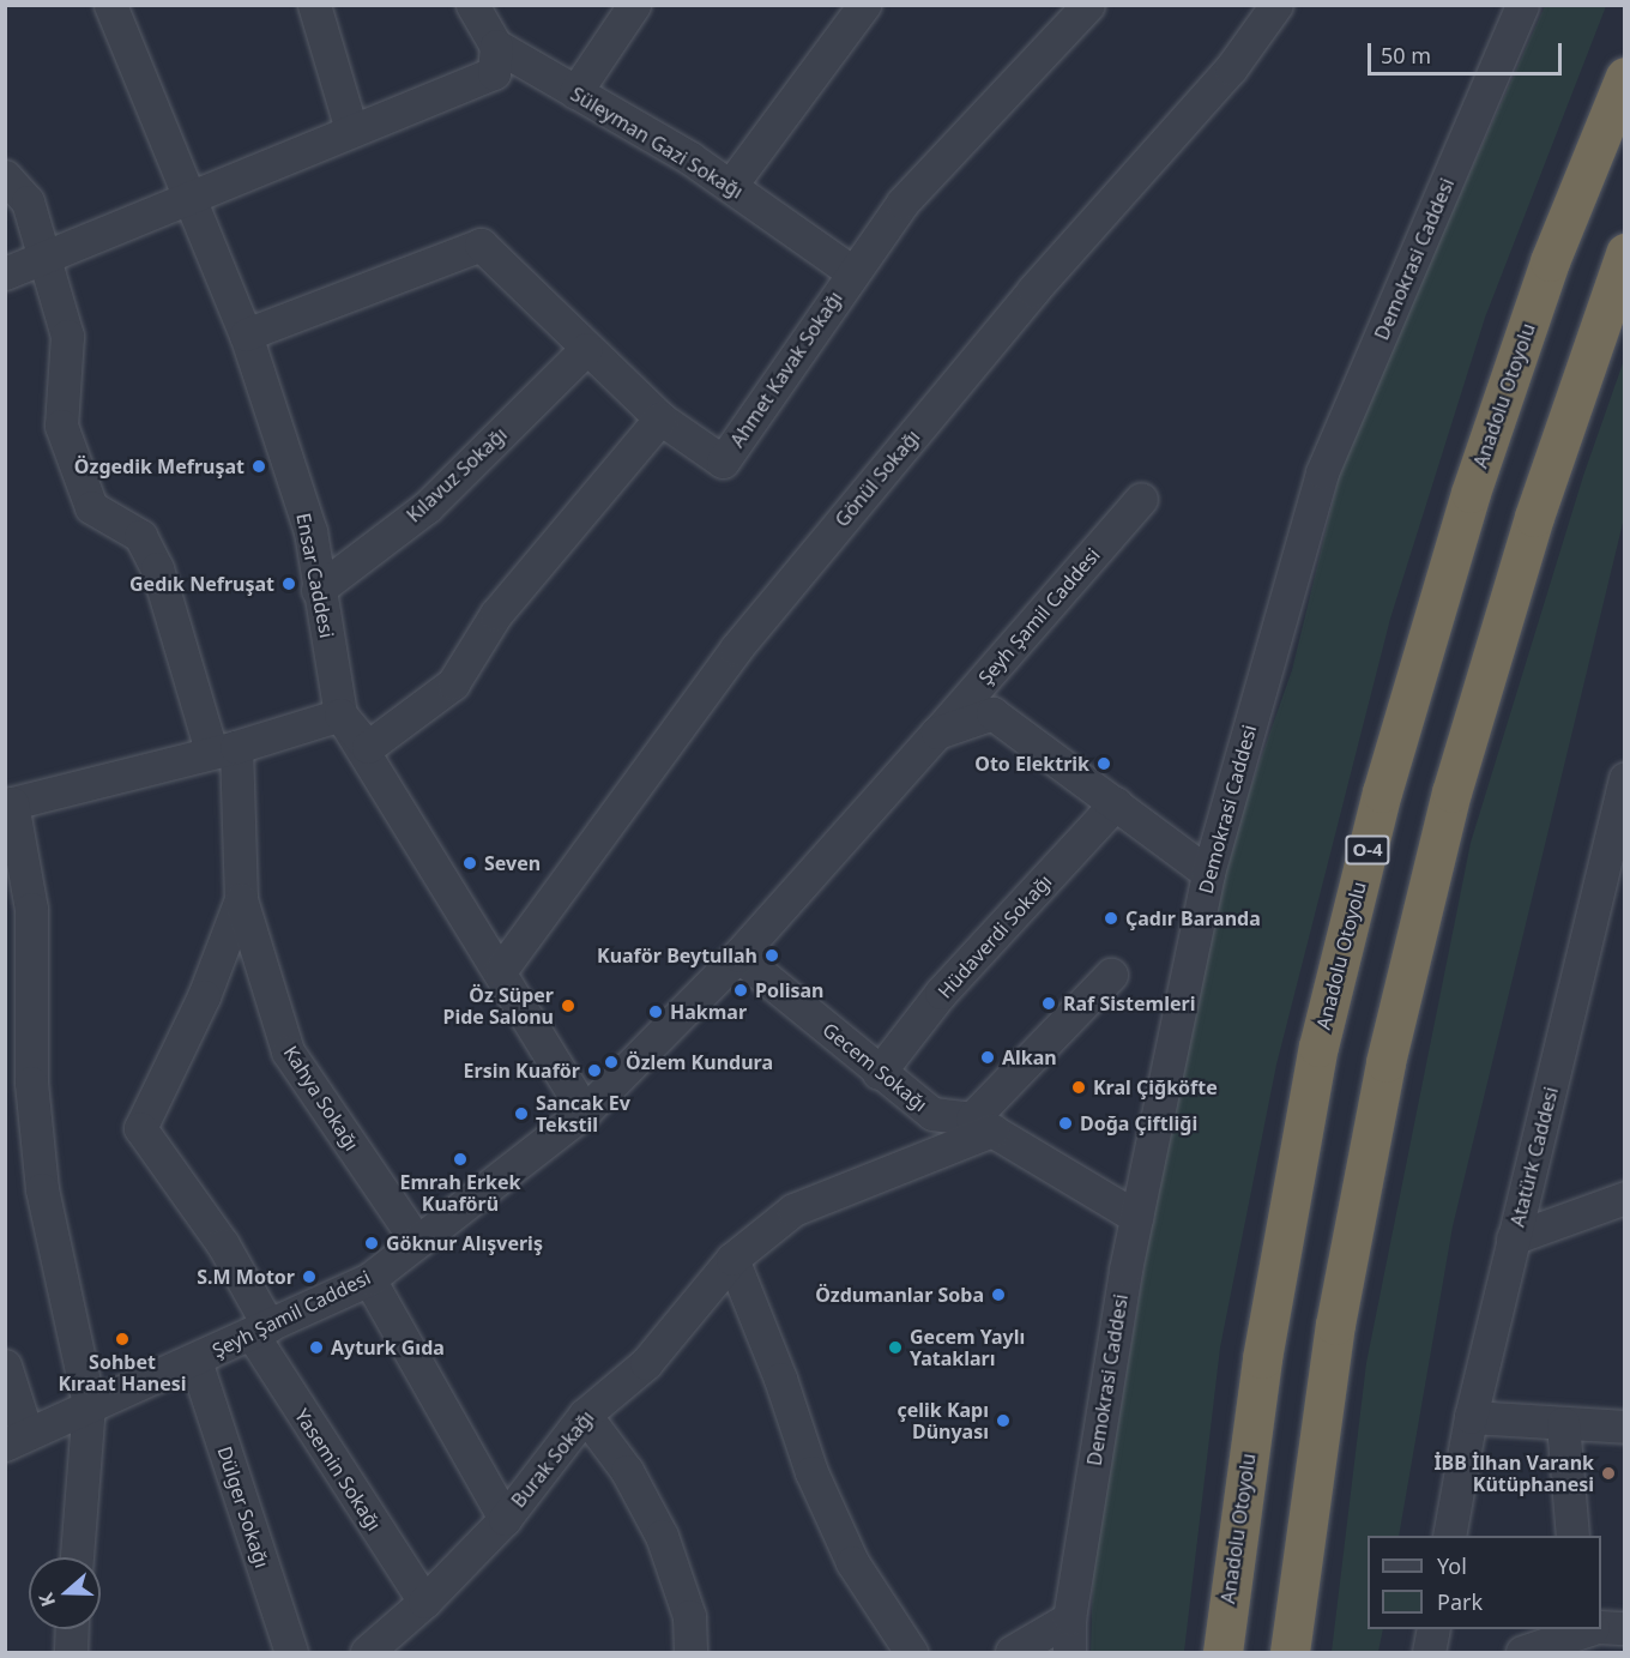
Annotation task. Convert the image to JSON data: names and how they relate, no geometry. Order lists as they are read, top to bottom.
{
  "streets": {
    "highway": ["Anadolu Otoyolu", "O-4"],
    "street": [
      "Süleyman Gazi Sokağı",
      "Demokrasi Caddesi",
      "Ahmet Kavak Sokağı",
      "Kılavuz Sokağı",
      "Gönül Sokağı",
      "Ensar Caddesi",
      "Şeyh Şamil Caddesi",
      "Hüdaverdi Sokağı",
      "Gecem Sokağı",
      "Kahya Sokağı",
      "Atatürk Caddesi",
      "Burak Sokağı",
      "Yasemin Sokağı",
      "Dülger Sokağı"
    ]
  },
  "crossings": [
    ["Süleyman Gazi Sokağı", "Ahmet Kavak Sokağı"],
    ["Demokrasi Caddesi", "Gecem Sokağı"],
    ["Ahmet Kavak Sokağı", "Kılavuz Sokağı"],
    ["Ahmet Kavak Sokağı", "Ensar Caddesi"],
    ["Kılavuz Sokağı", "Ensar Caddesi"],
    ["Gönül Sokağı", "Ensar Caddesi"],
    ["Ensar Caddesi", "Şeyh Şamil Caddesi"],
    ["Şeyh Şamil Caddesi", "Gecem Sokağı"],
    ["Şeyh Şamil Caddesi", "Kahya Sokağı"],
    ["Şeyh Şamil Caddesi", "Yasemin Sokağı"],
    ["Şeyh Şamil Caddesi", "Dülger Sokağı"],
    ["Hüdaverdi Sokağı", "Gecem Sokağı"],
    ["Gecem Sokağı", "Burak Sokağı"],
    ["Kahya Sokağı", "Yasemin Sokağı"],
    ["Burak Sokağı", "Yasemin Sokağı"]
  ],
  "places": [
    "Özgedik Mefruşat",
    "Gedık Nefruşat",
    "Oto Elektrik",
    "Seven",
    "Çadır Baranda",
    "Kuaför Beytullah",
    "Polisan",
    "Raf Sistemleri",
    "Öz Süper Pide Salonu",
    "Hakmar",
    "Alkan",
    "Özlem Kundura",
    "Ersin Kuaför",
    "Kral Çiğköfte",
    "Sancak Ev Tekstil",
    "Doğa Çiftliği",
    "Emrah Erkek Kuaförü",
    "Göknur Alışveriş",
    "S.M Motor",
    "Özdumanlar Soba",
    "Sohbet Kıraat Hanesi",
    "Ayturk Gıda",
    "Gecem Yaylı Yatakları",
    "çelik Kapı Dünyası",
    "İBB İlhan Varank Kütüphanesi"
  ],
  "legend": ["Yol", "Park"],
  "scale_bar": "50 m",
  "north": "left"
}
